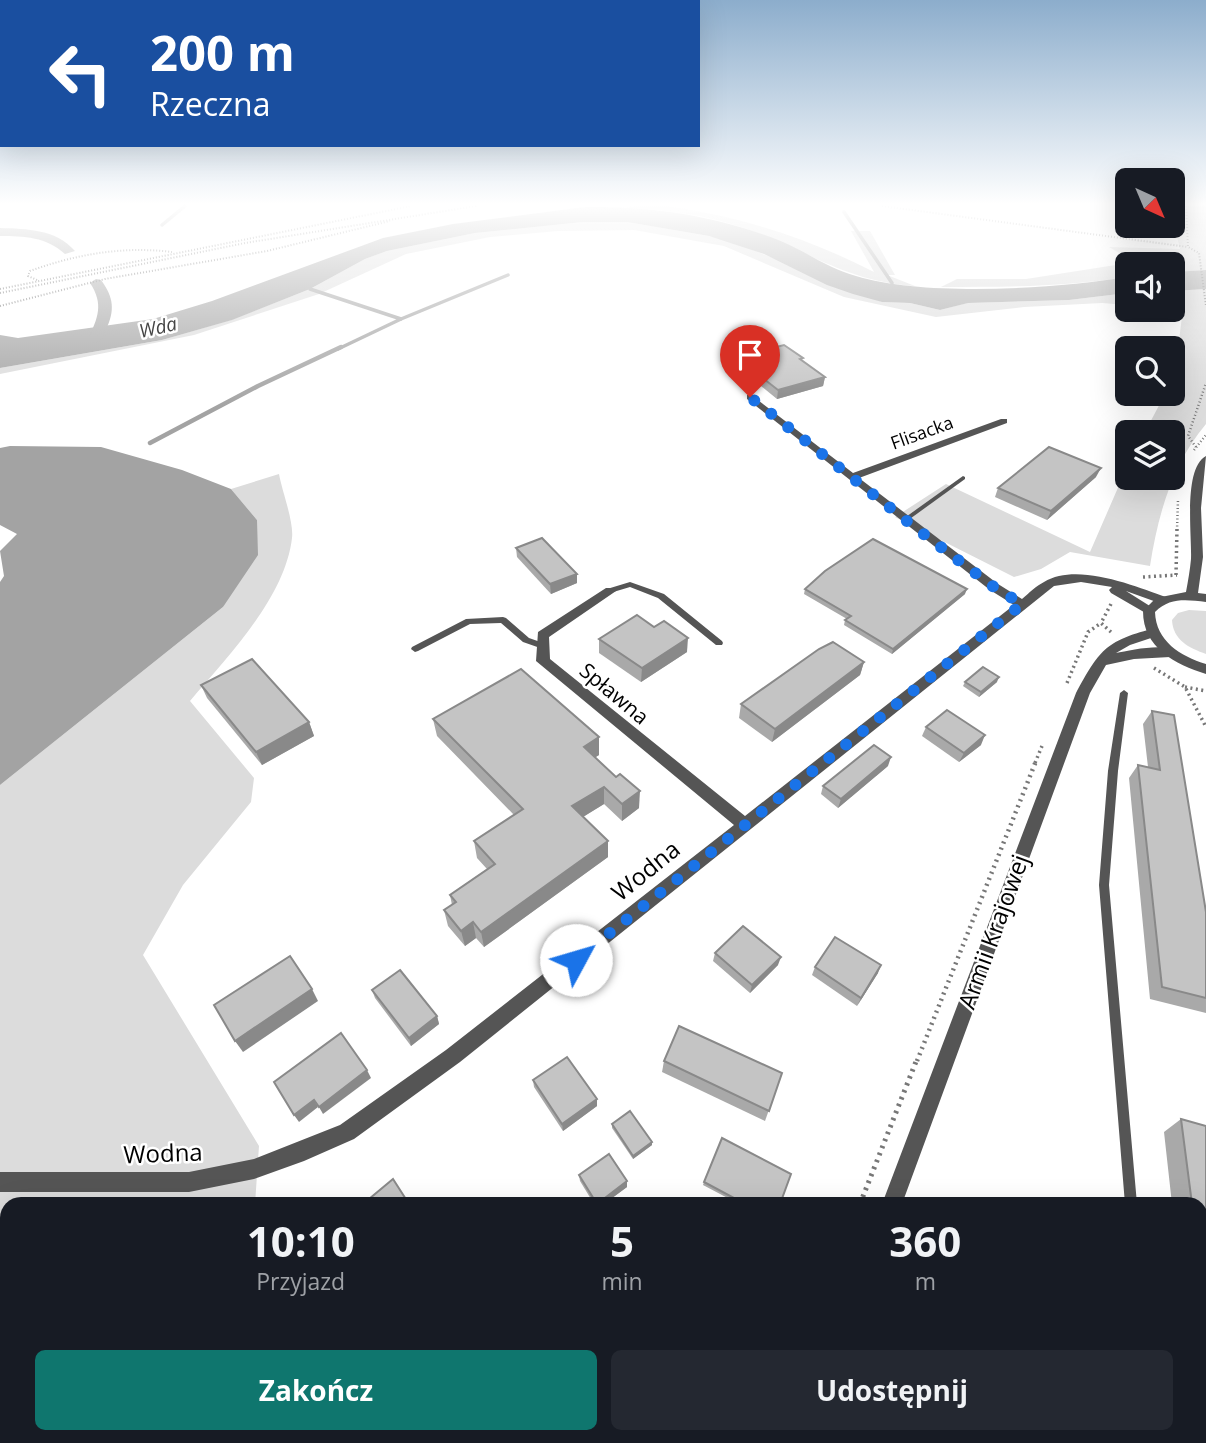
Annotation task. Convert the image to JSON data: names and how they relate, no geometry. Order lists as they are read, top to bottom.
{
  "streets": {
    "street": [
      "Flisacka",
      "Spławna",
      "Wodna",
      "Armii Krajowej"
    ]
  },
  "crossings": [
    ["Spławna", "Wodna"]
  ],
  "water": ["Wda"],
  "north": "bottom right",
  "page": {
    "turn": ["200 m", "Rzeczna"],
    "eta": [
      "10:10",
      "Przyjazd",
      "5",
      "min",
      "360",
      "m"
    ],
    "buttons": ["Zakończ", "Udostępnij"]
  }
}
